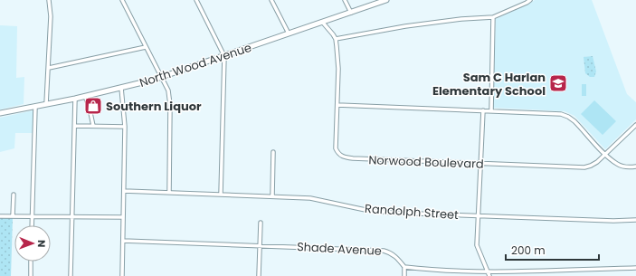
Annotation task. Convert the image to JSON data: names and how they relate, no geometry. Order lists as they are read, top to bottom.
{
  "streets": {
    "main road": ["North Wood Avenue"],
    "street": ["Norwood Boulevard", "Randolph Street", "Shade Avenue"]
  },
  "places": {
    "school or university": ["Sam C Harlan Elementary School"],
    "shop": ["Southern Liquor"]
  },
  "scale_bar": "200 m",
  "north": "right"
}
